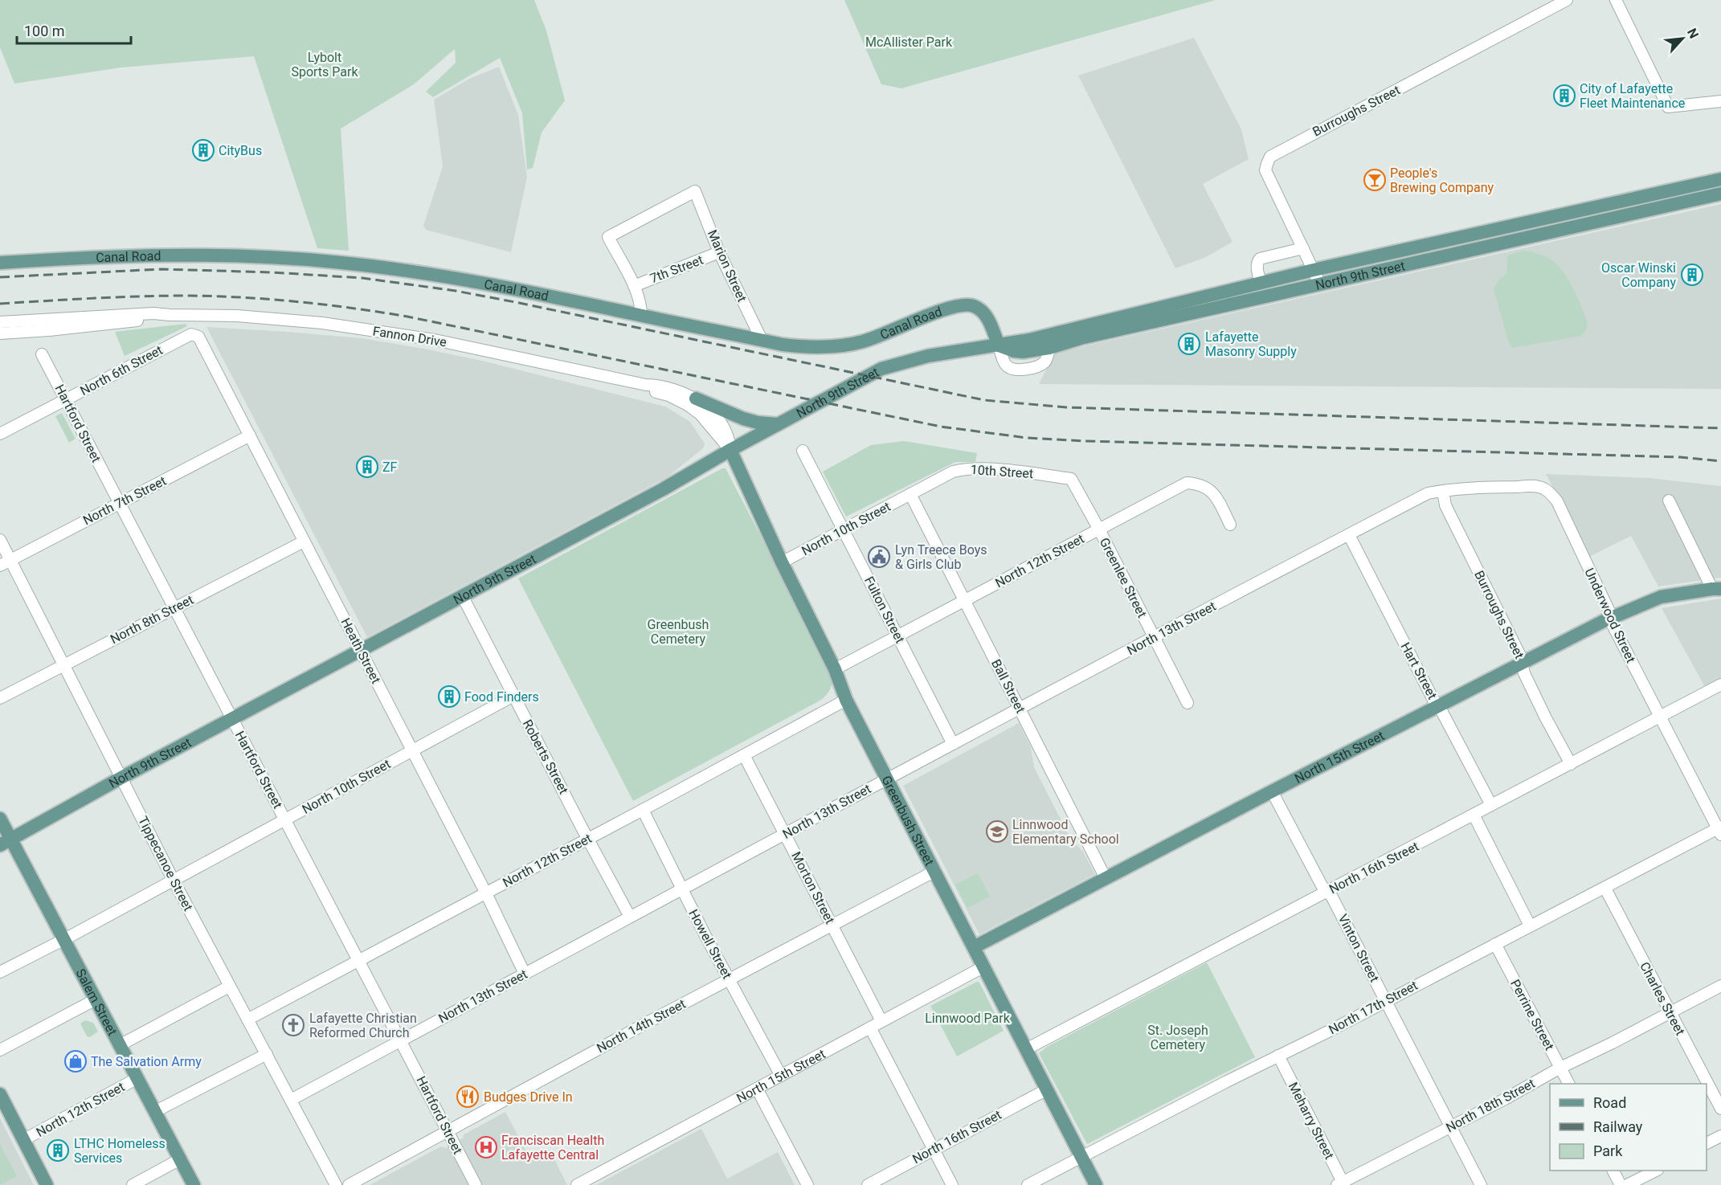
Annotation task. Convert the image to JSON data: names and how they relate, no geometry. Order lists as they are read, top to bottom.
{
  "streets": {
    "main road": [
      "Canal Road",
      "North 9th Street",
      "North 15th Street",
      "Greenbush Street",
      "Salem Street"
    ],
    "street": [
      "Burroughs Street",
      "Marion Street",
      "7th Street",
      "Fannon Drive",
      "North 6th Street",
      "Hartford Street",
      "10th Street",
      "North 7th Street",
      "North 10th Street",
      "North 12th Street",
      "Greenlee Street",
      "Fulton Street",
      "Underwood Street",
      "North 8th Street",
      "North 13th Street",
      "Heath Street",
      "Hart Street",
      "Ball Street",
      "Roberts Street",
      "Tippecanoe Street",
      "North 16th Street",
      "Morton Street",
      "Howell Street",
      "Vinton Street",
      "Charles Street",
      "North 17th Street",
      "Perrine Street",
      "North 14th Street",
      "North 18th Street",
      "Meharry Street"
    ]
  },
  "crossings": [
    ["Burroughs Street", "North 9th Street"],
    ["Burroughs Street", "Underwood Street"],
    ["Burroughs Street", "North 13th Street"],
    ["Burroughs Street", "North 15th Street"],
    ["Burroughs Street", "North 16th Street"],
    ["Canal Road", "Marion Street"],
    ["Canal Road", "North 9th Street"],
    ["Marion Street", "7th Street"],
    ["North 9th Street", "Fannon Drive"],
    ["North 9th Street", "Hartford Street"],
    ["North 9th Street", "Heath Street"],
    ["North 9th Street", "Roberts Street"],
    ["North 9th Street", "Greenbush Street"],
    ["North 9th Street", "Tippecanoe Street"],
    ["North 9th Street", "Salem Street"],
    ["Fannon Drive", "Greenbush Street"],
    ["North 6th Street", "Hartford Street"],
    ["North 6th Street", "Heath Street"],
    ["Hartford Street", "North 7th Street"],
    ["Hartford Street", "North 10th Street"],
    ["Hartford Street", "North 12th Street"],
    ["Hartford Street", "North 8th Street"],
    ["Hartford Street", "North 13th Street"],
    ["Hartford Street", "North 14th Street"],
    ["10th Street", "North 10th Street"],
    ["10th Street", "Greenlee Street"],
    ["10th Street", "Ball Street"],
    ["North 7th Street", "Heath Street"],
    ["North 7th Street", "Tippecanoe Street"],
    ["North 10th Street", "Fulton Street"],
    ["North 10th Street", "Heath Street"],
    ["North 10th Street", "Ball Street"],
    ["North 10th Street", "Roberts Street"],
    ["North 10th Street", "Greenbush Street"],
    ["North 10th Street", "Tippecanoe Street"],
    ["North 10th Street", "Salem Street"],
    ["North 12th Street", "Greenlee Street"],
    ["North 12th Street", "Fulton Street"],
    ["North 12th Street", "Heath Street"],
    ["North 12th Street", "Ball Street"],
    ["North 12th Street", "Roberts Street"],
    ["North 12th Street", "Greenbush Street"],
    ["North 12th Street", "Tippecanoe Street"],
    ["North 12th Street", "Morton Street"],
    ["North 12th Street", "Howell Street"],
    ["North 12th Street", "Salem Street"],
    ["Greenlee Street", "North 13th Street"],
    ["Fulton Street", "North 13th Street"],
    ["Underwood Street", "North 13th Street"],
    ["Underwood Street", "North 15th Street"],
    ["Underwood Street", "North 16th Street"],
    ["Underwood Street", "North 17th Street"],
    ["North 8th Street", "Heath Street"],
    ["North 8th Street", "Tippecanoe Street"],
    ["North 13th Street", "Heath Street"],
    ["North 13th Street", "Hart Street"],
    ["North 13th Street", "Ball Street"],
    ["North 13th Street", "Roberts Street"],
    ["North 13th Street", "Greenbush Street"],
    ["North 13th Street", "Tippecanoe Street"],
    ["North 13th Street", "Morton Street"],
    ["North 13th Street", "Howell Street"],
    ["Hart Street", "North 15th Street"],
    ["Hart Street", "North 16th Street"],
    ["Ball Street", "North 15th Street"],
    ["North 15th Street", "Greenbush Street"],
    ["North 15th Street", "Morton Street"],
    ["North 15th Street", "Howell Street"],
    ["North 15th Street", "Vinton Street"],
    ["Greenbush Street", "North 16th Street"],
    ["Greenbush Street", "North 17th Street"],
    ["Greenbush Street", "North 14th Street"],
    ["North 16th Street", "Vinton Street"],
    ["Morton Street", "North 14th Street"],
    ["Howell Street", "North 14th Street"],
    ["Vinton Street", "North 17th Street"],
    ["Vinton Street", "North 18th Street"],
    ["Charles Street", "North 17th Street"],
    ["Charles Street", "North 18th Street"],
    ["North 17th Street", "Perrine Street"],
    ["North 17th Street", "Meharry Street"],
    ["Perrine Street", "North 18th Street"],
    ["North 18th Street", "Meharry Street"]
  ],
  "parks": [
    "McAllister Park",
    "Lybolt Sports Park",
    "Greenbush Cemetery",
    "Linnwood Park",
    "St. Joseph Cemetery"
  ],
  "places": {
    "building": [
      "City of Lafayette Fleet Maintenance",
      "CityBus",
      "Oscar Winski Company",
      "Lafayette Masonry Supply",
      "ZF",
      "Food Finders",
      "LTHC Homeless Services"
    ],
    "bar": ["People's Brewing Company"],
    "public building": ["Lyn Treece Boys & Girls Club"],
    "school or university": ["Linnwood Elementary School"],
    "church": ["Lafayette Christian Reformed Church"],
    "shop": ["The Salvation Army"],
    "restaurant": ["Budges Drive In"],
    "hospital": ["Franciscan Health Lafayette Central"]
  },
  "legend": ["Road", "Railway", "Park"],
  "scale_bar": "100 m",
  "north": "top right"
}
